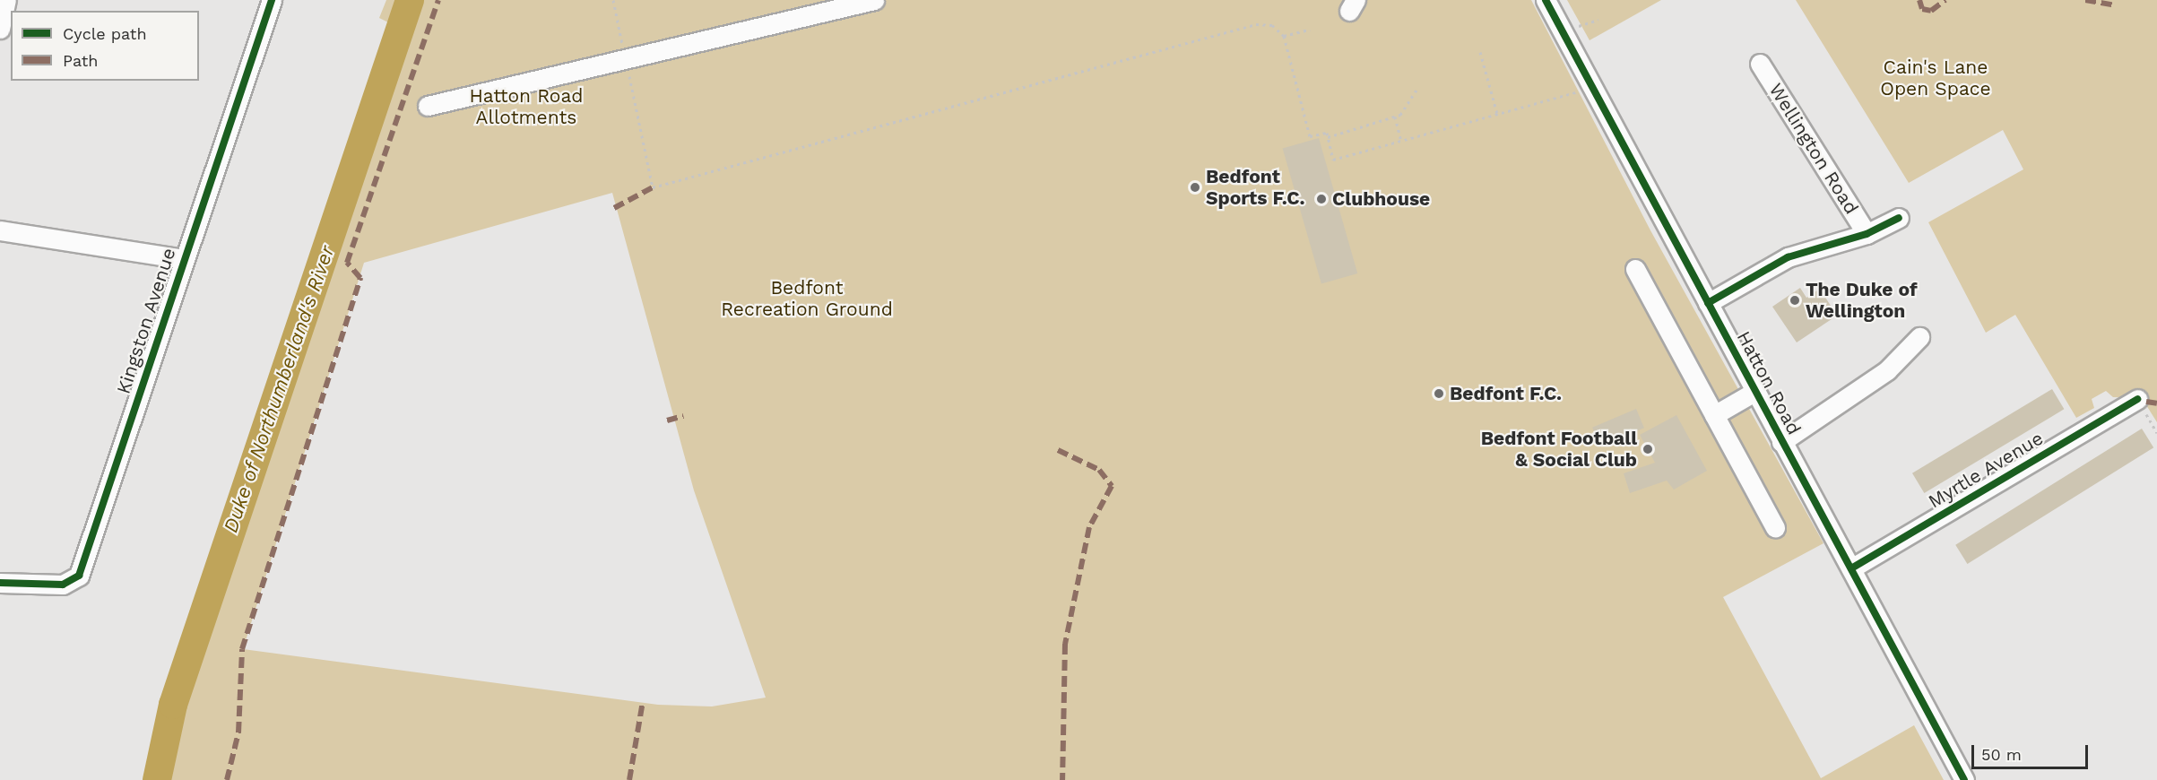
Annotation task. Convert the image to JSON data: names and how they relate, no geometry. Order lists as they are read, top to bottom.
{
  "streets": {
    "street": [
      "Wellington Road",
      "Kingston Avenue",
      "Hatton Road",
      "Myrtle Avenue"
    ]
  },
  "crossings": [
    ["Wellington Road", "Hatton Road"],
    ["Hatton Road", "Myrtle Avenue"]
  ],
  "water": ["Duke of Northumberland's River"],
  "parks": ["Cain's Lane Open Space", "Hatton Road Allotments", "Bedfont Recreation Ground"],
  "places": [
    "Bedfont Sports F.C.",
    "Clubhouse",
    "The Duke of Wellington",
    "Bedfont F.C.",
    "Bedfont Football & Social Club"
  ],
  "legend": ["Cycle path", "Path"],
  "scale_bar": "50 m"
}
